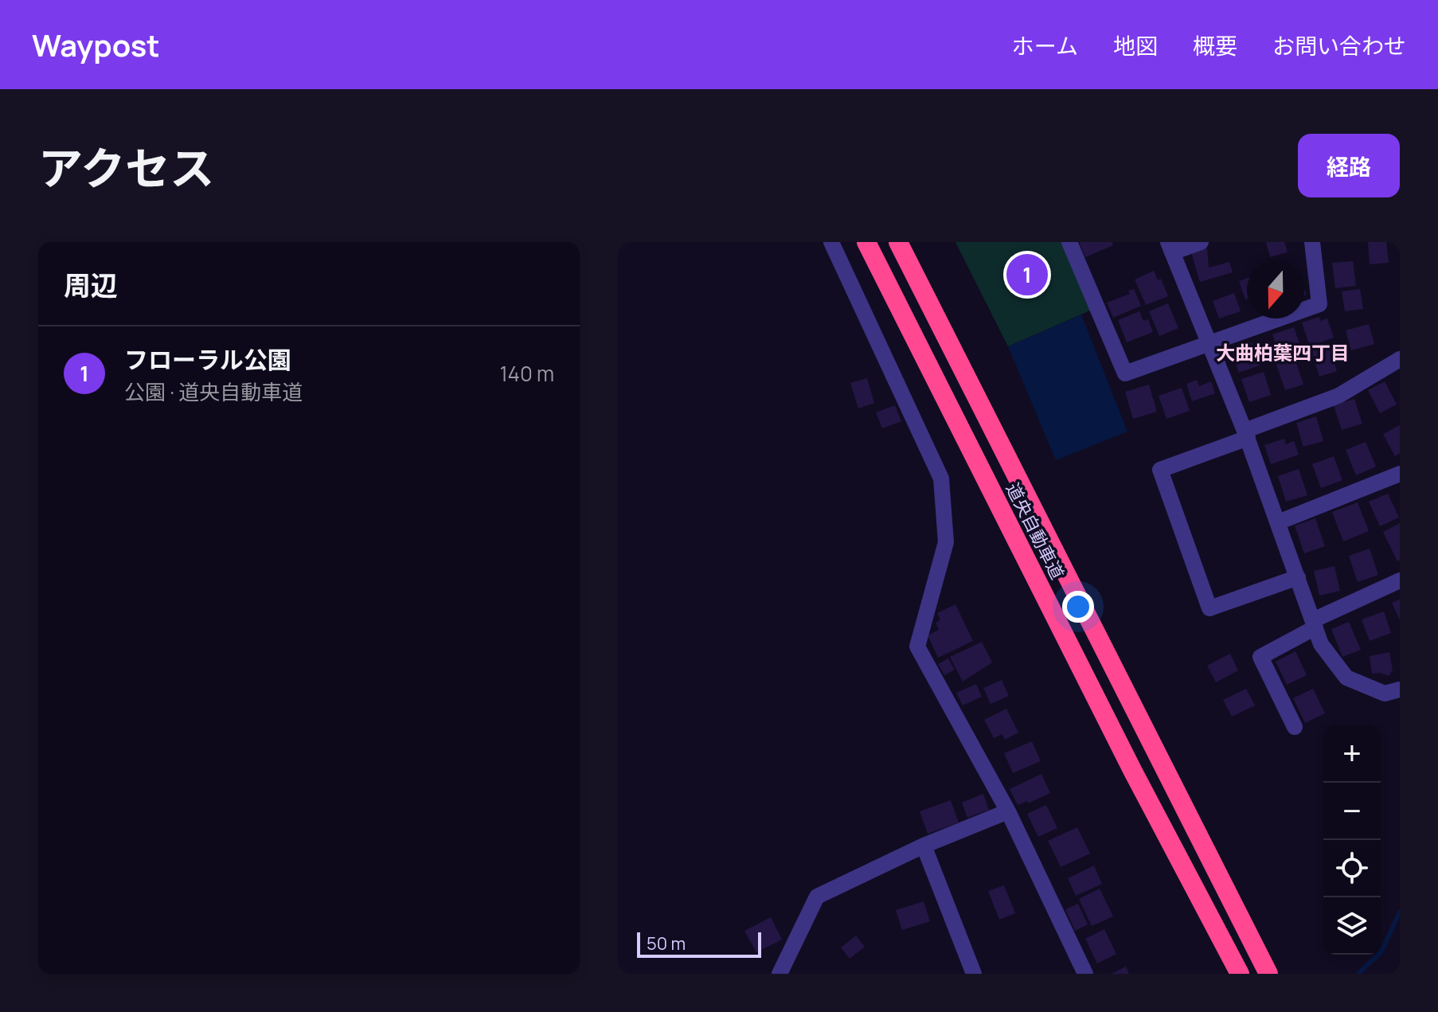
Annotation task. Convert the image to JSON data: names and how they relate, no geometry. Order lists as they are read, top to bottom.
{
  "streets": {
    "highway": ["道央自動車道"]
  },
  "districts": ["大曲柏葉四丁目"],
  "scale_bar": "50 m",
  "north": "bottom",
  "page": {
    "header": "Waypost",
    "nav": [
      "ホーム",
      "地図",
      "概要",
      "お問い合わせ"
    ],
    "title": "アクセス",
    "buttons": "経路",
    "heading": "周辺",
    "pins": "1",
    "list": [
      {
        "mark": "1",
        "name": "フローラル公園",
        "note": "公園 · 道央自動車道",
        "value": "140 m"
      }
    ],
    "map_buttons": ["+", "−"],
    "scale": "50 m"
  }
}
